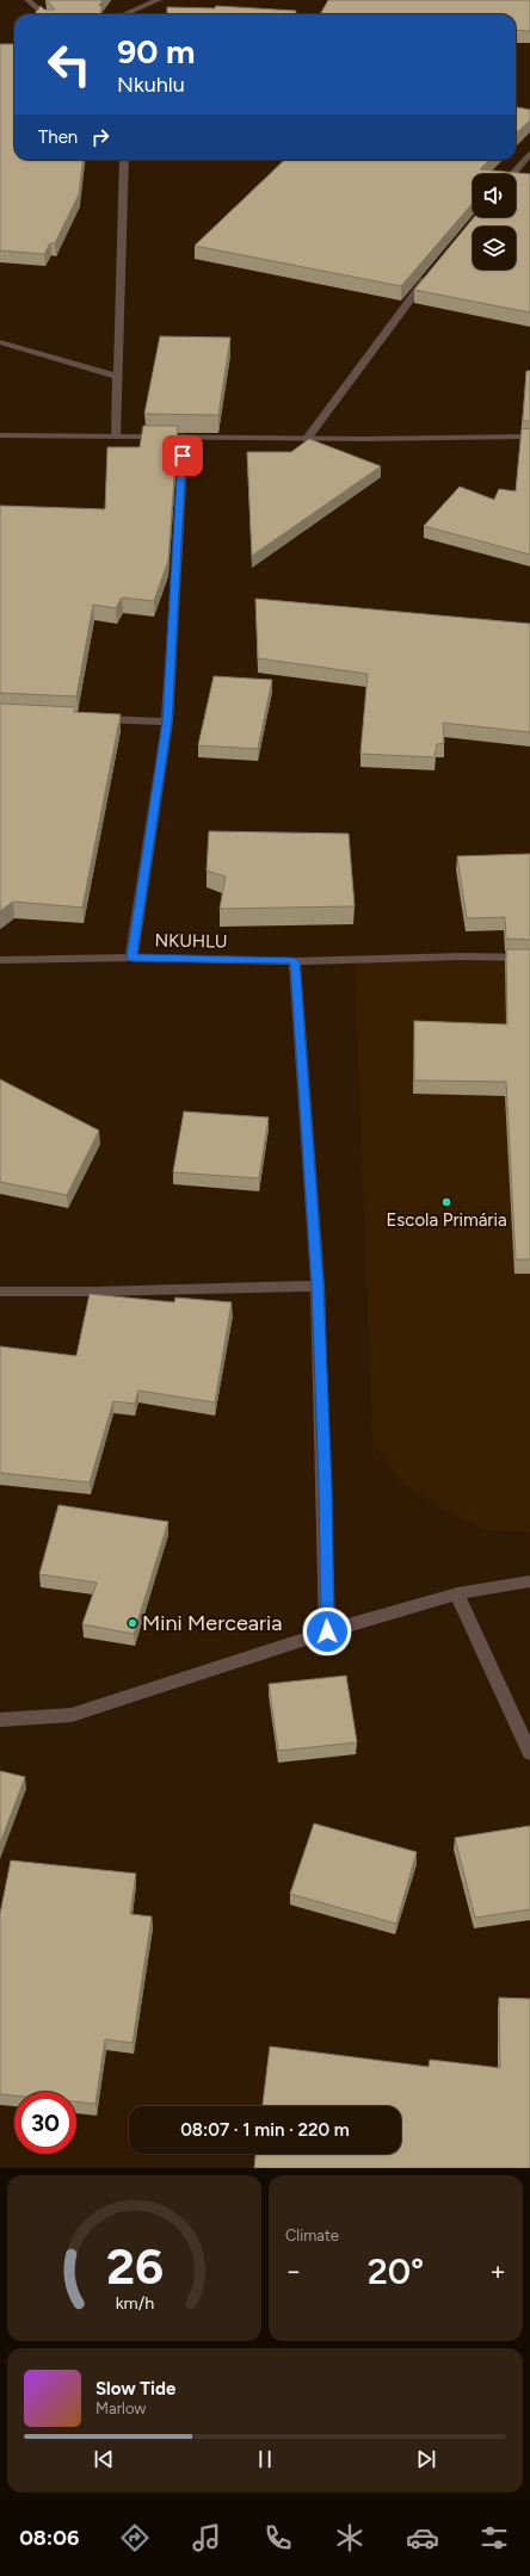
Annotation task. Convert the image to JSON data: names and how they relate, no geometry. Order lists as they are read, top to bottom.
{
  "streets": {
    "street": ["NKUHLU"]
  },
  "places": ["Escola Primária", "Mini Mercearia"],
  "page": {
    "turn": ["90 m", "Nkuhlu"],
    "then": "Then",
    "limit": "30",
    "trip": "08:07 · 1 min · 220 m",
    "tile": "Climate",
    "heat": ["−", "20°", "+"],
    "song": ["Slow Tide", "Marlow"],
    "tabs": "08:06",
    "gauge": ["26", "km/h"]
  }
}
